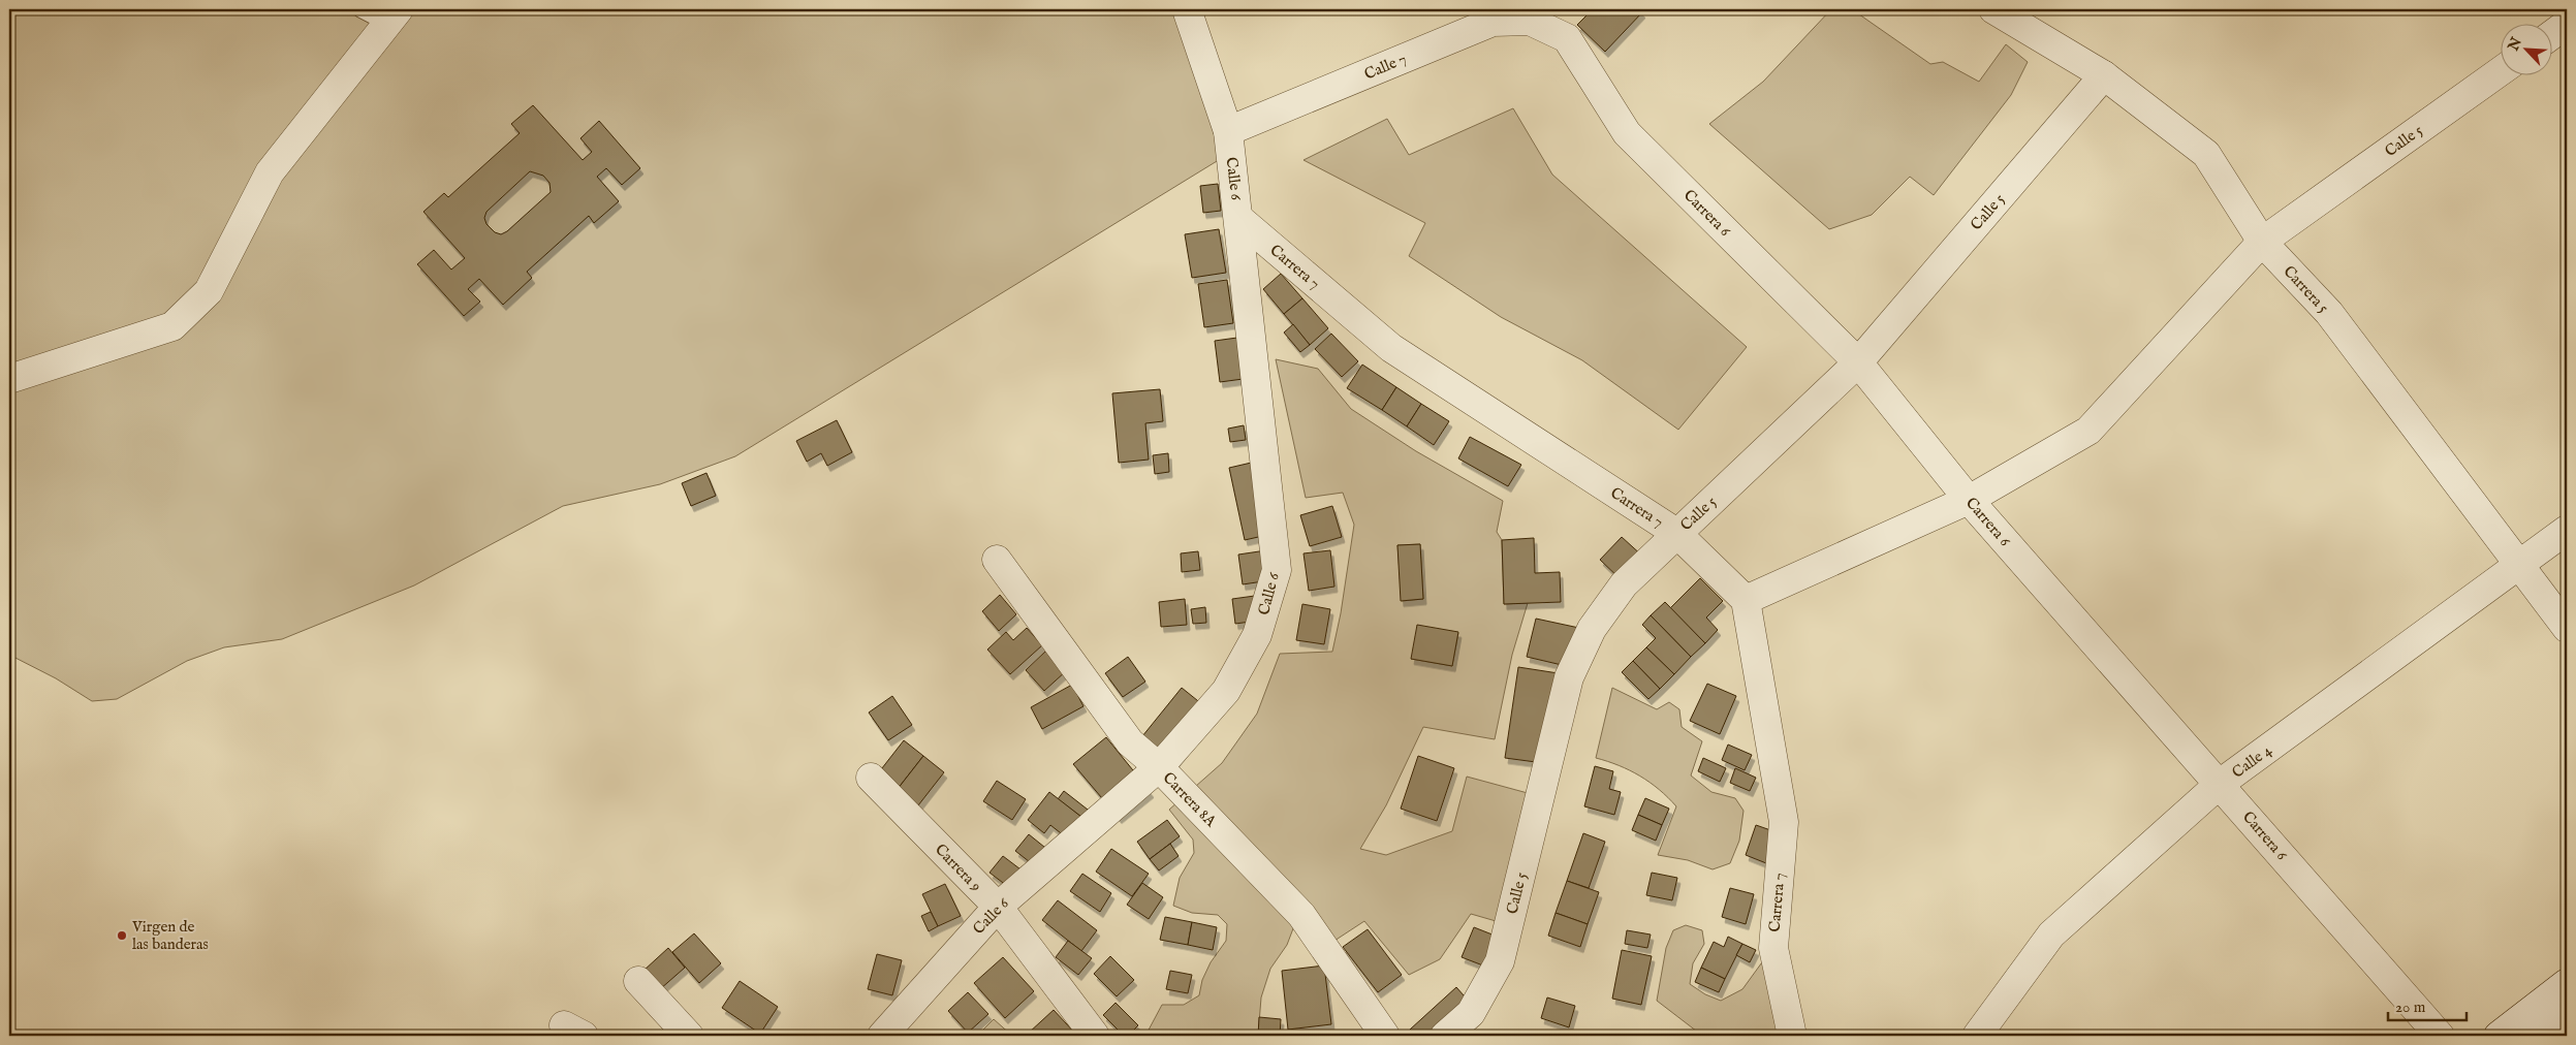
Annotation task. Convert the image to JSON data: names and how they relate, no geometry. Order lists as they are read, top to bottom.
{
  "streets": {
    "street": [
      "Calle 7",
      "Calle 5",
      "Calle 6",
      "Carrera 6",
      "Carrera 7",
      "Carrera 5",
      "Calle 4",
      "Carrera 8A",
      "Carrera 9"
    ]
  },
  "crossings": [
    ["Calle 7", "Calle 6"],
    ["Calle 7", "Carrera 6"],
    ["Calle 5", "Carrera 6"],
    ["Calle 5", "Carrera 7"],
    ["Calle 5", "Carrera 5"],
    ["Calle 6", "Carrera 7"],
    ["Calle 6", "Carrera 8A"],
    ["Calle 6", "Carrera 9"],
    ["Carrera 6", "Calle 4"],
    ["Carrera 5", "Calle 4"]
  ],
  "places": ["Virgen de las banderas"],
  "scale_bar": "20 m",
  "north": "top left"
}
